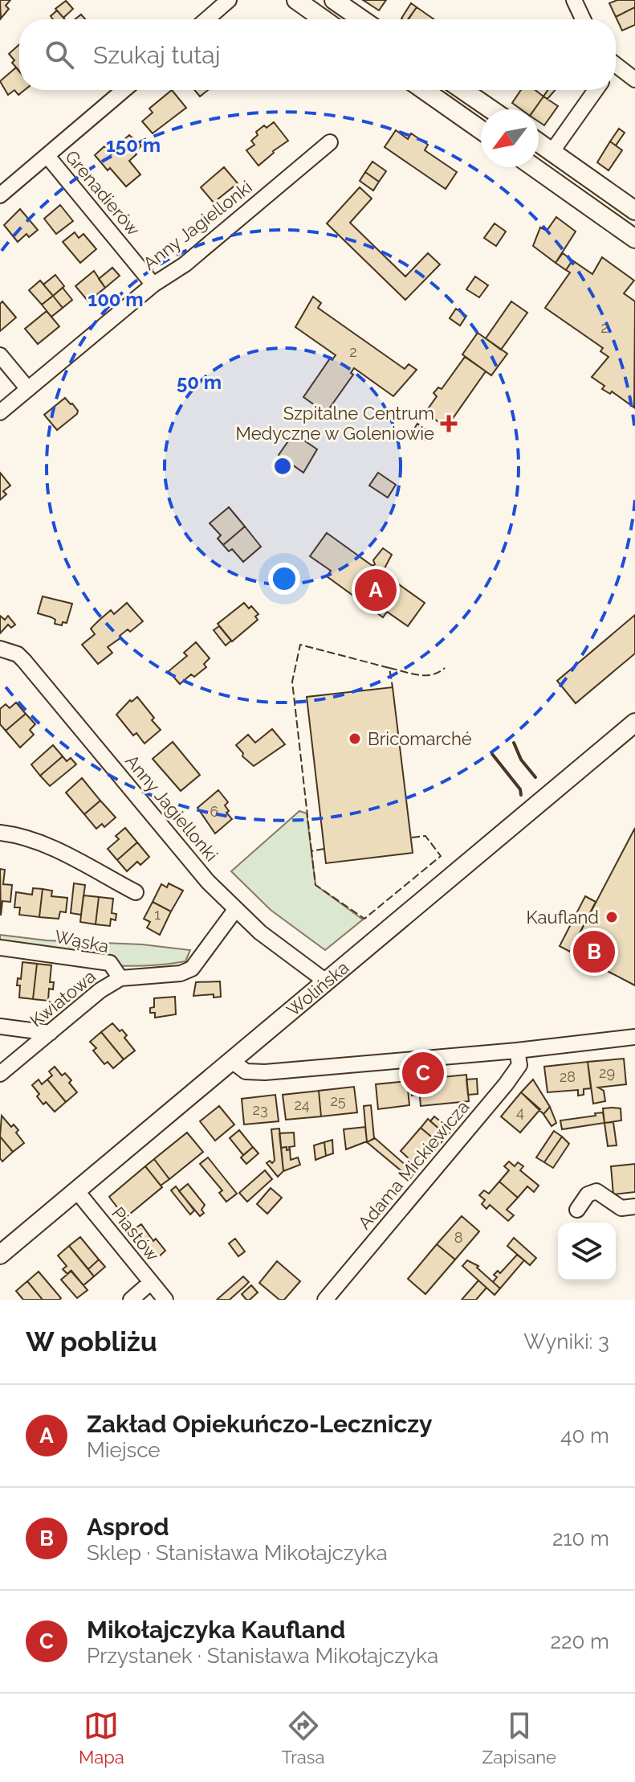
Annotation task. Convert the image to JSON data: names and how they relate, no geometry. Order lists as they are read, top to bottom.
{
  "streets": {
    "street": [
      "Grenadierów",
      "Anny Jagiellonki",
      "Wąska",
      "Wolińska",
      "Kwiatowa",
      "Adama Mickiewicza",
      "Piastów"
    ]
  },
  "crossings": [
    ["Grenadierów", "Anny Jagiellonki"],
    ["Anny Jagiellonki", "Wąska"],
    ["Anny Jagiellonki", "Wolińska"],
    ["Wąska", "Kwiatowa"],
    ["Wolińska", "Piastów"]
  ],
  "places": {
    "health": ["Szpitalne Centrum Medyczne w Goleniowie"],
    "other": ["Bricomarché", "Kaufland"]
  },
  "house_numbers": [
    "2",
    "2",
    "6",
    "1",
    "29",
    "28",
    "25",
    "24",
    "23",
    "4",
    "8"
  ],
  "north": "bottom left",
  "page": {
    "search": "Szukaj tutaj",
    "pins": ["A", "B", "C"],
    "heading": ["W pobliżu", "Wyniki: 3"],
    "list": [
      {
        "mark": "A",
        "name": "Zakład Opiekuńczo-Leczniczy",
        "note": "Miejsce",
        "value": "40 m"
      },
      {
        "mark": "B",
        "name": "Asprod",
        "note": "Sklep · Stanisława Mikołajczyka",
        "value": "210 m"
      },
      {
        "mark": "C",
        "name": "Mikołajczyka Kaufland",
        "note": "Przystanek · Stanisława Mikołajczyka",
        "value": "220 m"
      }
    ],
    "nav": ["Mapa", "Trasa", "Zapisane"]
  },
  "rings": ["150 m", "100 m", "50 m"]
}
